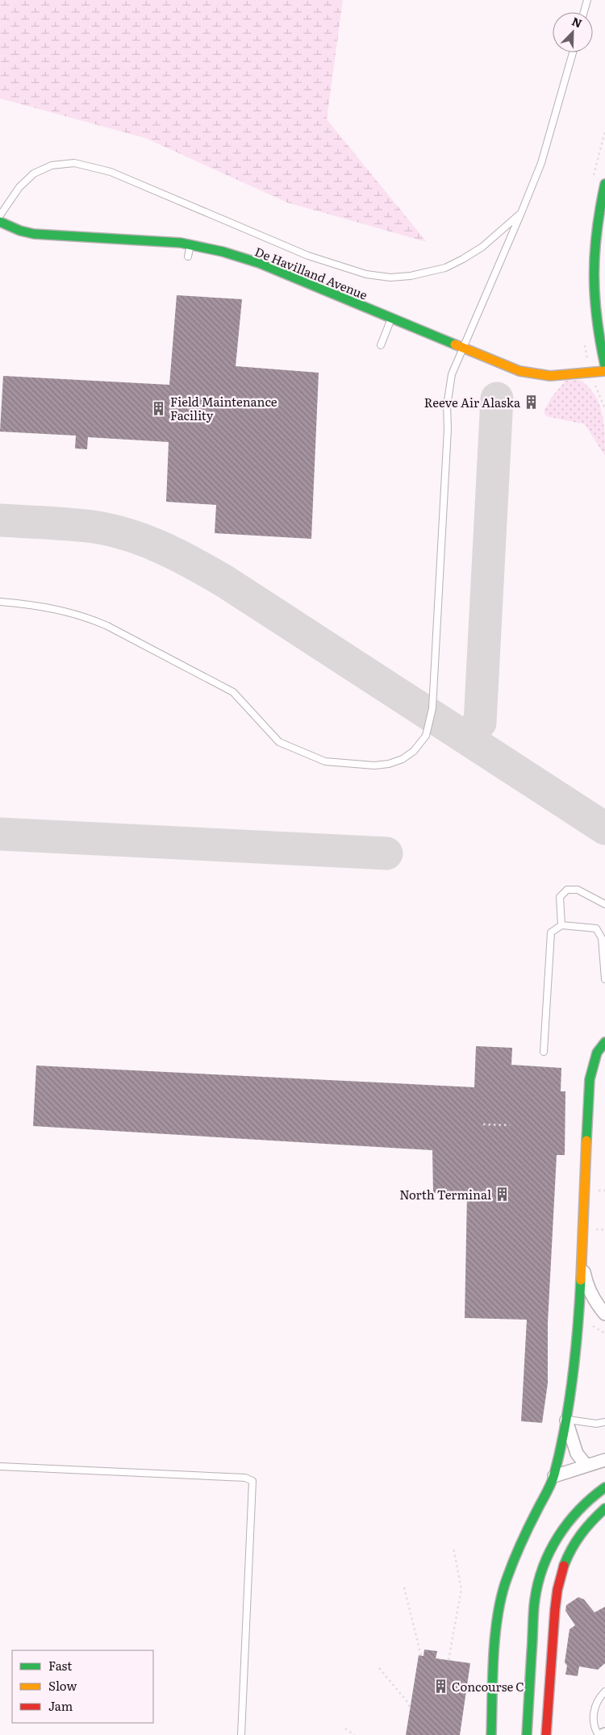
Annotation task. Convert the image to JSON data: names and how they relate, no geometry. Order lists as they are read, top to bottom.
{
  "streets": {
    "street": ["De Havilland Avenue"]
  },
  "places": {
    "building": [
      "Reeve Air Alaska",
      "Field Maintenance Facility",
      "North Terminal",
      "Concourse C"
    ]
  },
  "legend": ["Fast", "Slow", "Jam"],
  "north": "top right"
}
